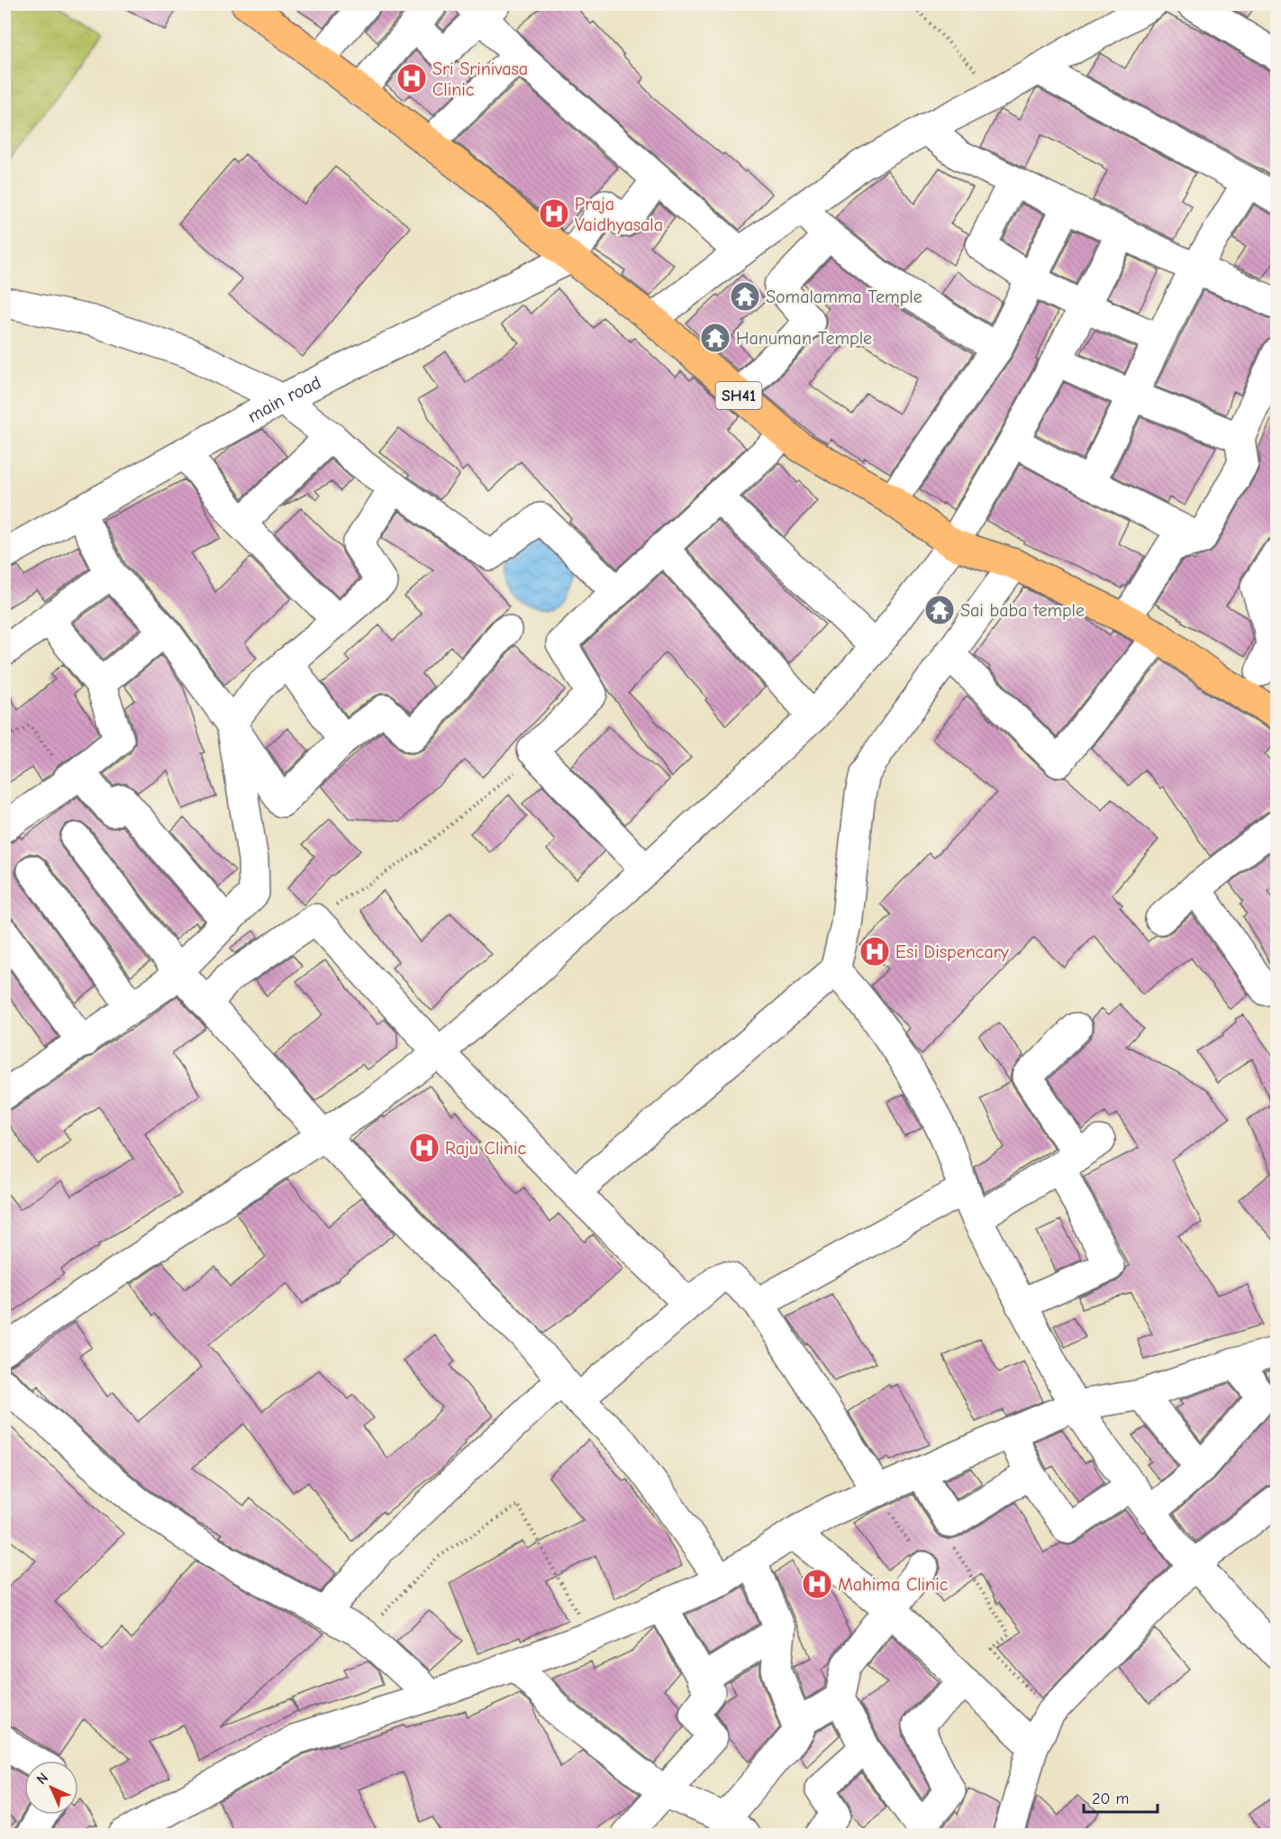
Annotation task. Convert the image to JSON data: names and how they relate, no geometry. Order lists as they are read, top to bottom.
{
  "streets": {
    "main road": ["SH41"],
    "street": ["main road"]
  },
  "crossings": [
    ["SH41", "main road"]
  ],
  "places": {
    "hospital": [
      "Sri Srinivasa Clinic",
      "Praja Vaidhyasala",
      "Esi Dispencary",
      "Raju Clinic",
      "Mahima Clinic"
    ],
    "temple": ["Somalamma Temple", "Hanuman Temple", "Sai baba temple"]
  },
  "scale_bar": "20 m",
  "north": "top left"
}
